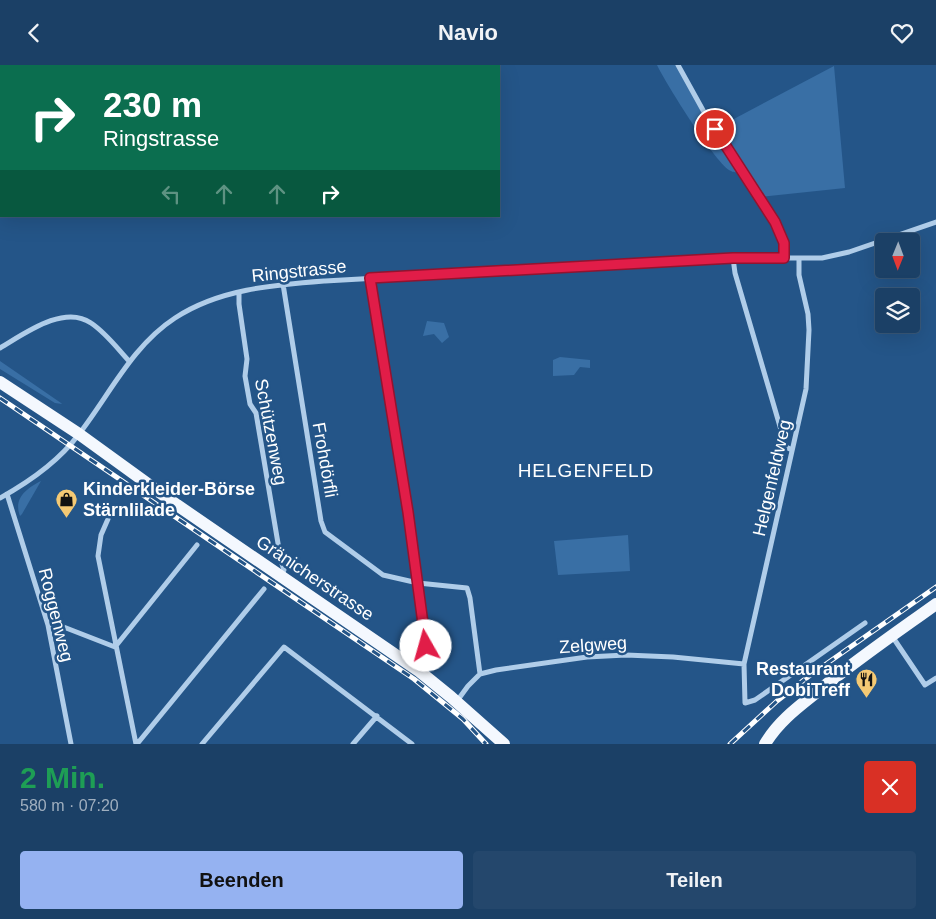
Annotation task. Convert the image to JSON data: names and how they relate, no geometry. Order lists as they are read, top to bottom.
{
  "streets": {
    "main road": ["Gränicherstrasse"],
    "street": [
      "Ringstrasse",
      "Schützenweg",
      "Frohdörfli",
      "Helgenfeldweg",
      "Roggenweg",
      "Zelgweg"
    ]
  },
  "crossings": [
    ["Ringstrasse", "Schützenweg"],
    ["Ringstrasse", "Frohdörfli"],
    ["Ringstrasse", "Helgenfeldweg"],
    ["Ringstrasse", "Gränicherstrasse"],
    ["Ringstrasse", "Roggenweg"],
    ["Schützenweg", "Gränicherstrasse"],
    ["Frohdörfli", "Zelgweg"],
    ["Helgenfeldweg", "Zelgweg"]
  ],
  "districts": ["HELGENFELD"],
  "places": {
    "shop": ["Kinderkleider-Börse Stärnlilade"],
    "restaurant": ["Restaurant DobiTreff"]
  },
  "north": "bottom",
  "page": {
    "header": "Navio",
    "turn": ["230 m", "Ringstrasse"],
    "heading": ["2 Min.", "580 m · 07:20"],
    "buttons": ["Beenden", "Teilen"]
  }
}
